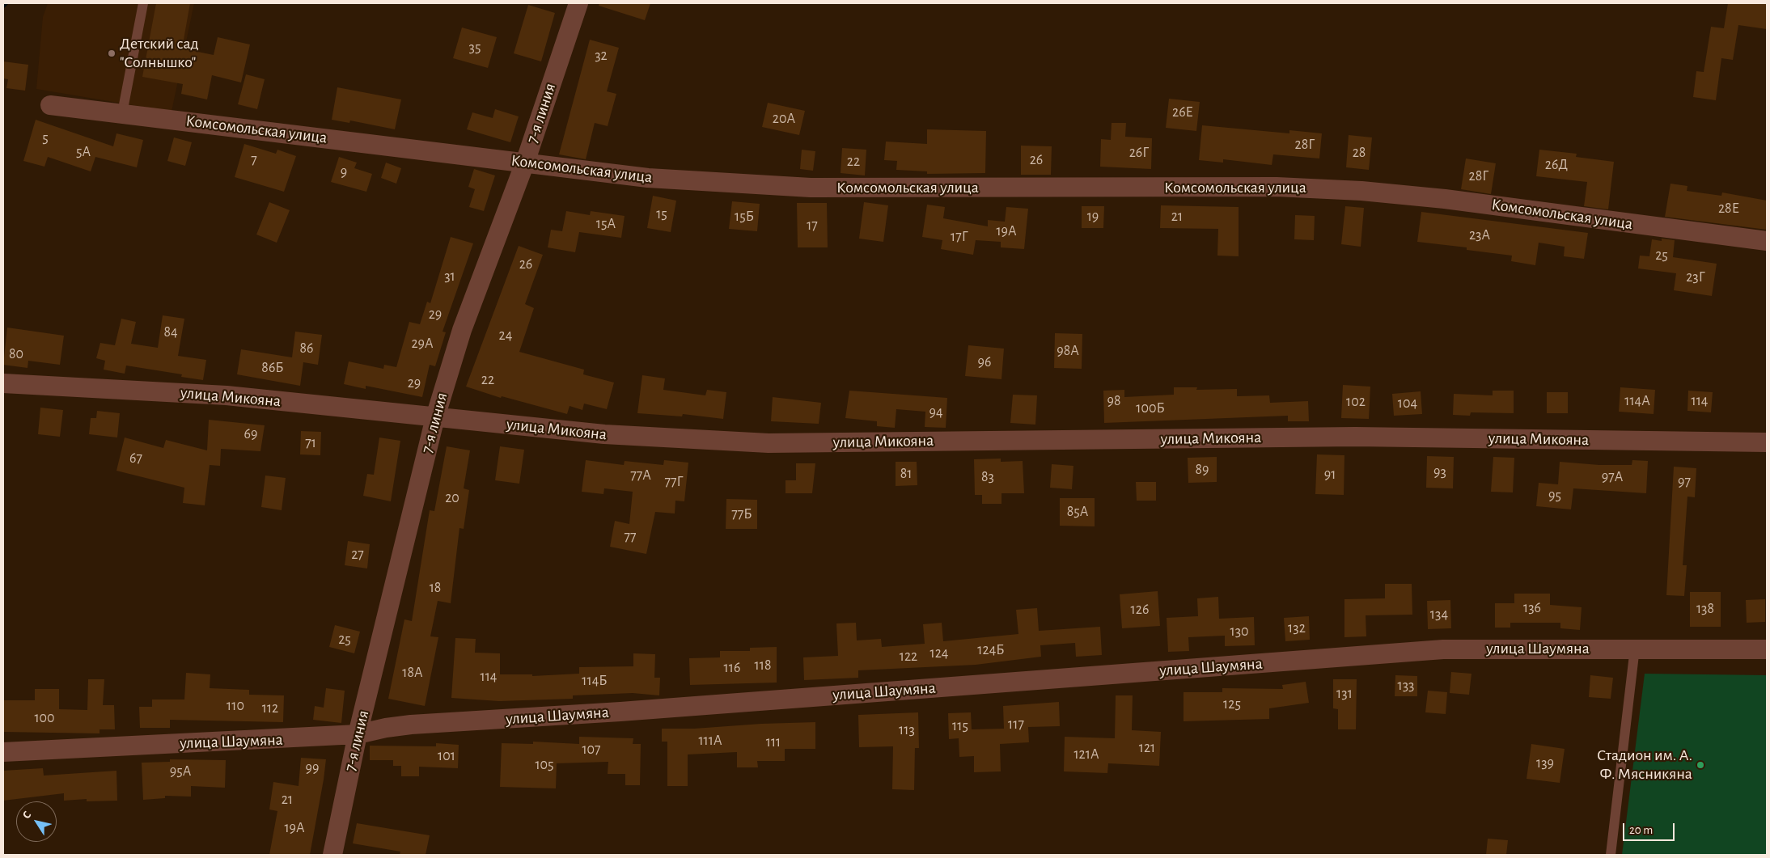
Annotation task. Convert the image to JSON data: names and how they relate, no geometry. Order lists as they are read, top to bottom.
{
  "streets": {
    "street": [
      "7-я линия",
      "Комсомольская улица",
      "улица Микояна",
      "улица Шаумяна"
    ]
  },
  "crossings": [
    ["7-я линия", "Комсомольская улица"],
    ["7-я линия", "улица Микояна"],
    ["7-я линия", "улица Шаумяна"]
  ],
  "places": ["Детский сад \"Солнышко\"", "Стадион им. А. Ф. Мясникяна"],
  "house_numbers": [
    "35",
    "32",
    "26Е",
    "20А",
    "5",
    "28Г",
    "5А",
    "26Г",
    "28",
    "7",
    "26",
    "22",
    "26Д",
    "9",
    "28Г",
    "28Е",
    "15",
    "15Б",
    "19",
    "21",
    "15А",
    "17",
    "19А",
    "23А",
    "17Г",
    "25",
    "26",
    "31",
    "23Г",
    "29",
    "84",
    "24",
    "29А",
    "86",
    "98А",
    "80",
    "96",
    "86Б",
    "22",
    "29",
    "98",
    "114А",
    "114",
    "102",
    "104",
    "100Б",
    "94",
    "69",
    "71",
    "67",
    "89",
    "93",
    "81",
    "91",
    "77А",
    "83",
    "97А",
    "77Г",
    "97",
    "95",
    "20",
    "85А",
    "77Б",
    "77",
    "27",
    "18",
    "136",
    "138",
    "126",
    "134",
    "132",
    "130",
    "25",
    "124Б",
    "124",
    "122",
    "118",
    "116",
    "18А",
    "114",
    "114Б",
    "133",
    "131",
    "125",
    "110",
    "112",
    "100",
    "117",
    "115",
    "113",
    "111А",
    "111",
    "121",
    "107",
    "121А",
    "101",
    "139",
    "105",
    "99",
    "95А",
    "21",
    "19А"
  ],
  "scale_bar": "20 m",
  "north": "top left"
}
